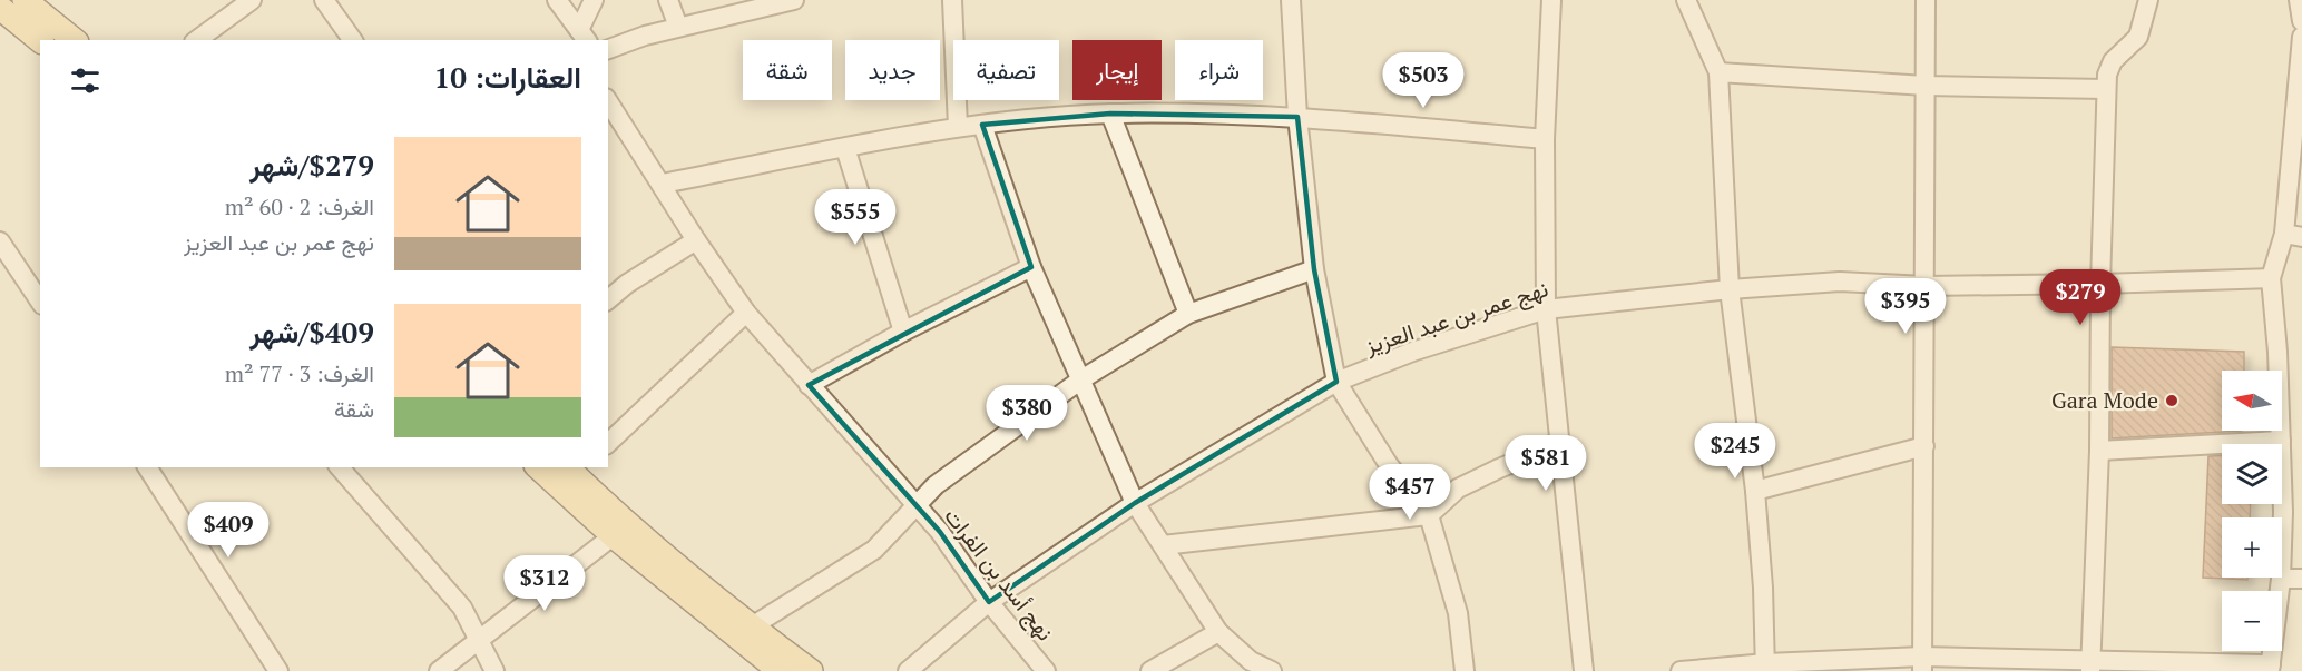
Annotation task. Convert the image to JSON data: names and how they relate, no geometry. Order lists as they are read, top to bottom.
{
  "streets": {
    "street": ["نهج عمر بن عبد العزيز", "نهج أسد بن الفرات"]
  },
  "crossings": [
    ["نهج عمر بن عبد العزيز", "نهج أسد بن الفرات"]
  ],
  "places": ["Gara Mode"],
  "north": "left",
  "page": {
    "chip": [
      "شراء",
      "إيجار",
      "تصفية",
      "جديد",
      "شقة"
    ],
    "heading": "العقارات: 10",
    "price": [
      "$503",
      "$555",
      "$279",
      "$395",
      "$380",
      "$245",
      "$581",
      "$457",
      "$409",
      "$312"
    ],
    "list": [
      {
        "name": "$279/شهر",
        "note": "الغرف: 2 · 60 m² · نهج عمر بن عبد العزيز"
      },
      {
        "name": "$409/شهر",
        "note": "الغرف: 3 · 77 m² · شقة"
      }
    ],
    "map_buttons": ["+", "−"]
  }
}
